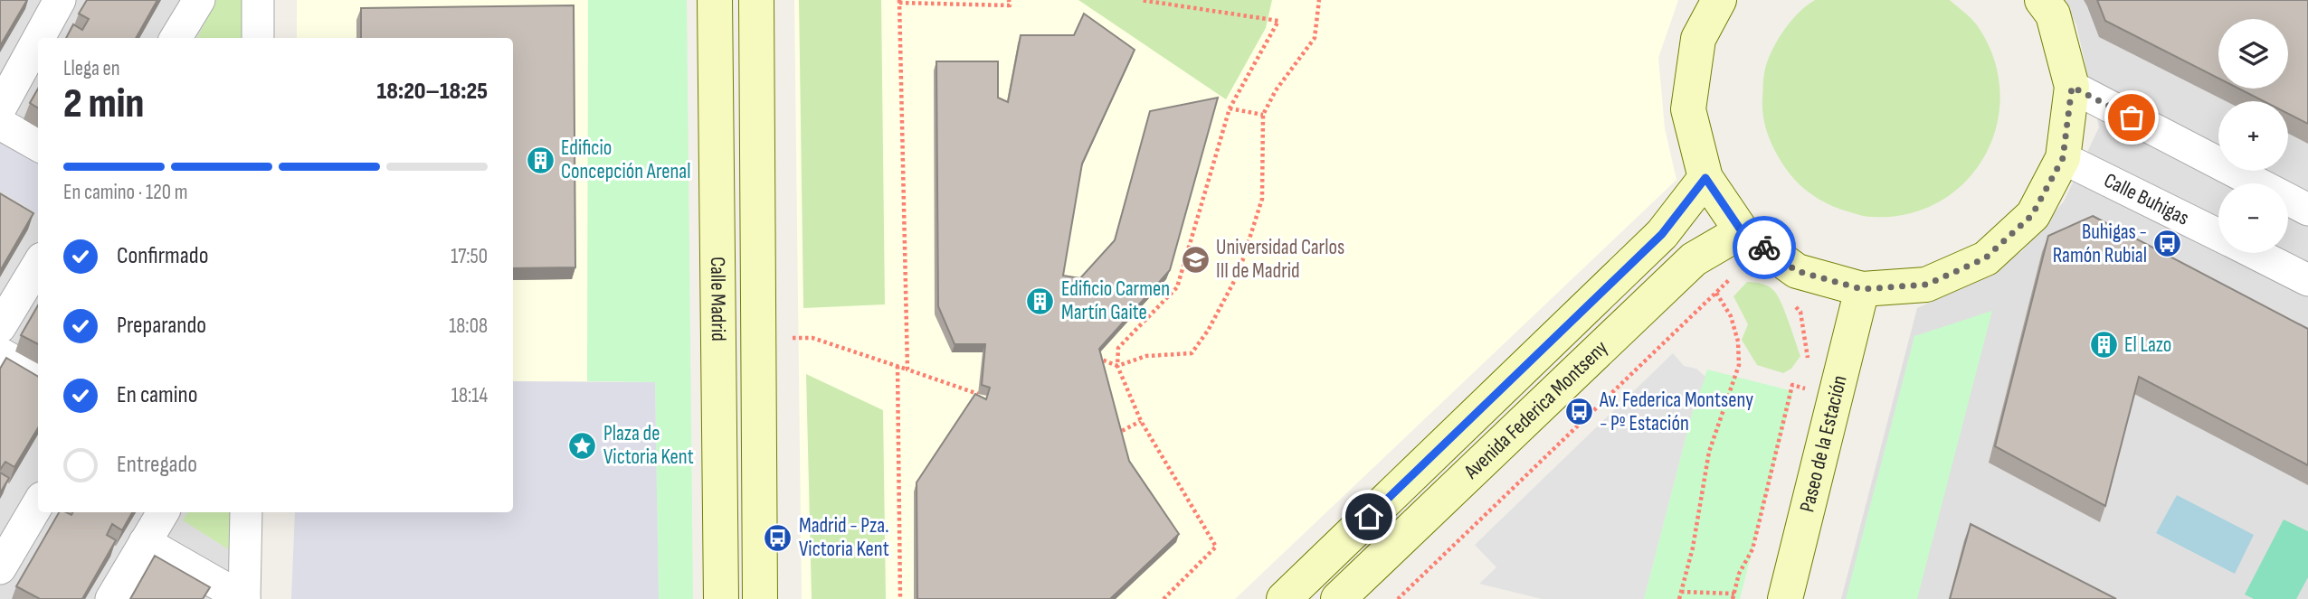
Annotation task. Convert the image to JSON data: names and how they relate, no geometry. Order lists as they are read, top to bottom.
{
  "streets": {
    "street": [
      "Calle Buhigas",
      "Calle Madrid",
      "Avenida Federica Montseny",
      "Paseo de la Estación"
    ]
  },
  "places": {
    "building": ["Edificio Concepción Arenal", "Edificio Carmen Martín Gaite", "El Lazo"],
    "bus stop": ["Buhigas - Ramón Rubial", "Av. Federica Montseny - Pº Estación", "Madrid - Pza. Victoria Kent"],
    "school or university": ["Universidad Carlos III de Madrid"],
    "place": ["Plaza de Victoria Kent"]
  },
  "page": {
    "map_buttons": ["+", "−"],
    "heading": ["2 min", "Llega en", "18:20–18:25"],
    "bar": "En camino · 120 m",
    "list": [
      ["Confirmado", "17:50"],
      ["Preparando", "18:08"],
      ["En camino", "18:14"],
      "Entregado"
    ]
  }
}
